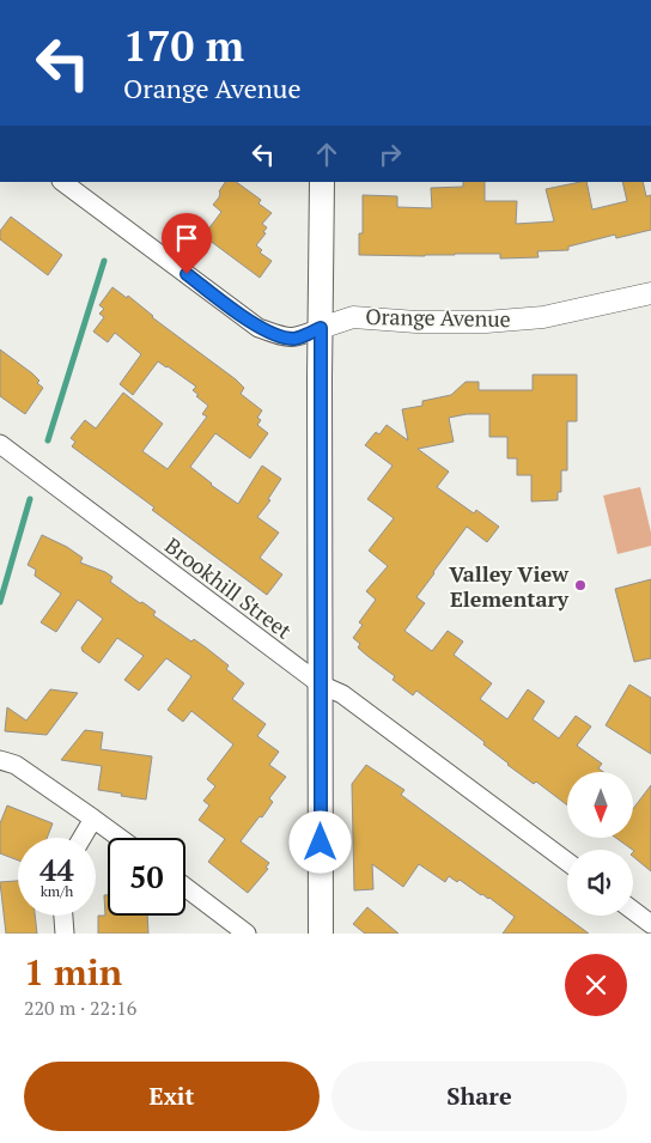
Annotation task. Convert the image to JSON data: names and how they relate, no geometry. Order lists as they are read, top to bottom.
{
  "streets": {
    "street": ["Orange Avenue", "Brookhill Street"]
  },
  "places": ["Valley View Elementary"],
  "north": "bottom",
  "page": {
    "turn": ["170 m", "Orange Avenue"],
    "speed": "44 km/h",
    "limit": "50",
    "heading": ["1 min", "220 m · 22:16"],
    "buttons": ["Exit", "Share"]
  }
}
